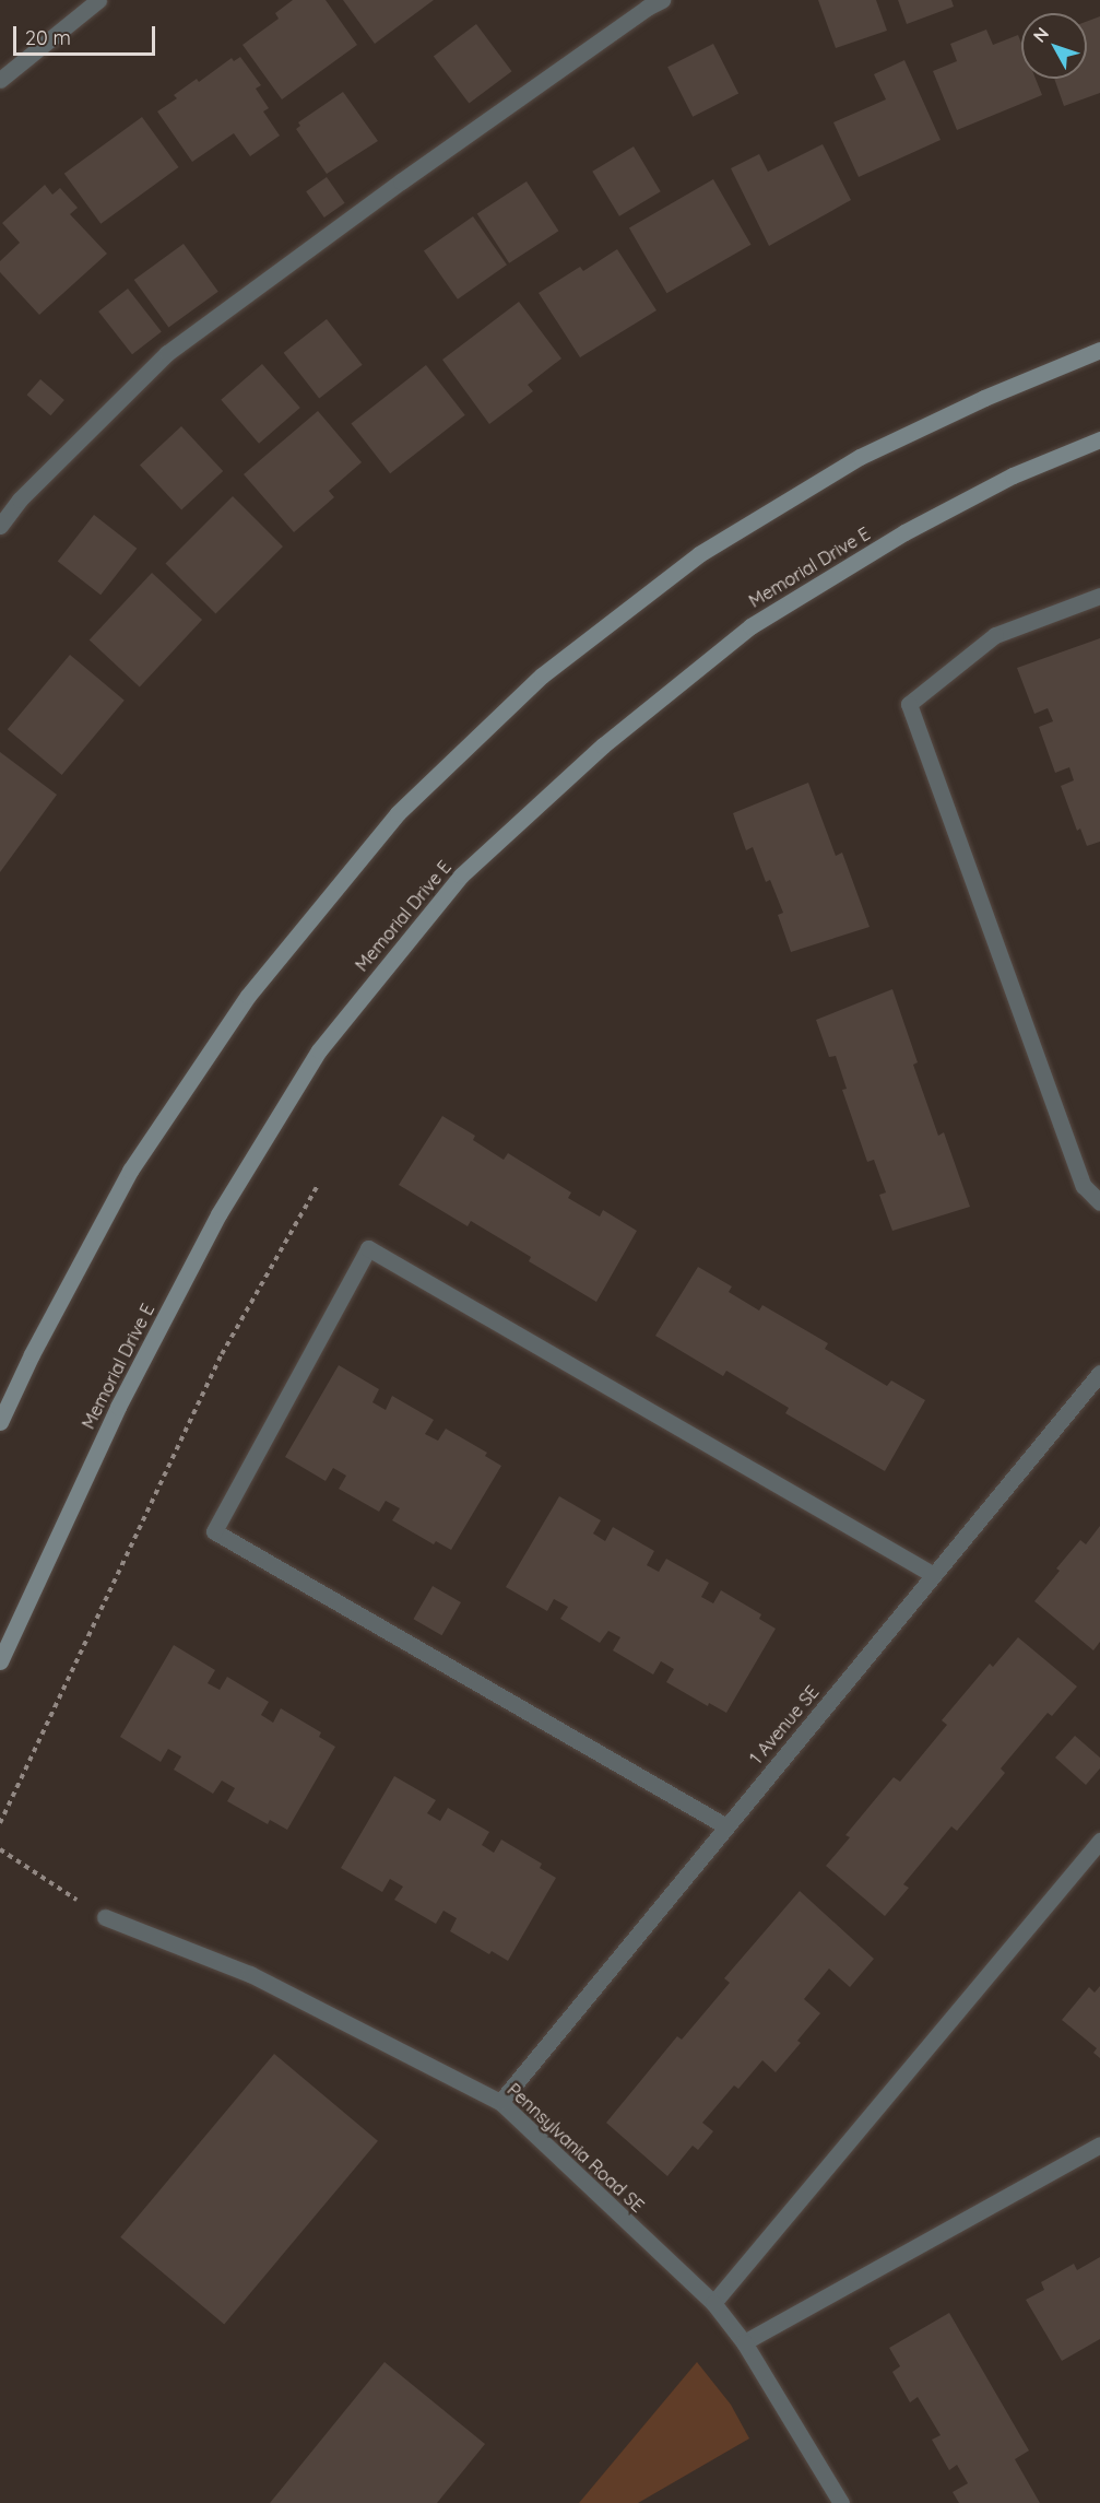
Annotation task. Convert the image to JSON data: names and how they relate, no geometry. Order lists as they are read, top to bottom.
{
  "streets": {
    "main road": ["Memorial Drive E"],
    "street": ["1 Avenue SE", "Pennsylvania Road SE"]
  },
  "crossings": [
    ["1 Avenue SE", "Pennsylvania Road SE"]
  ],
  "scale_bar": "20 m",
  "north": "top left"
}
